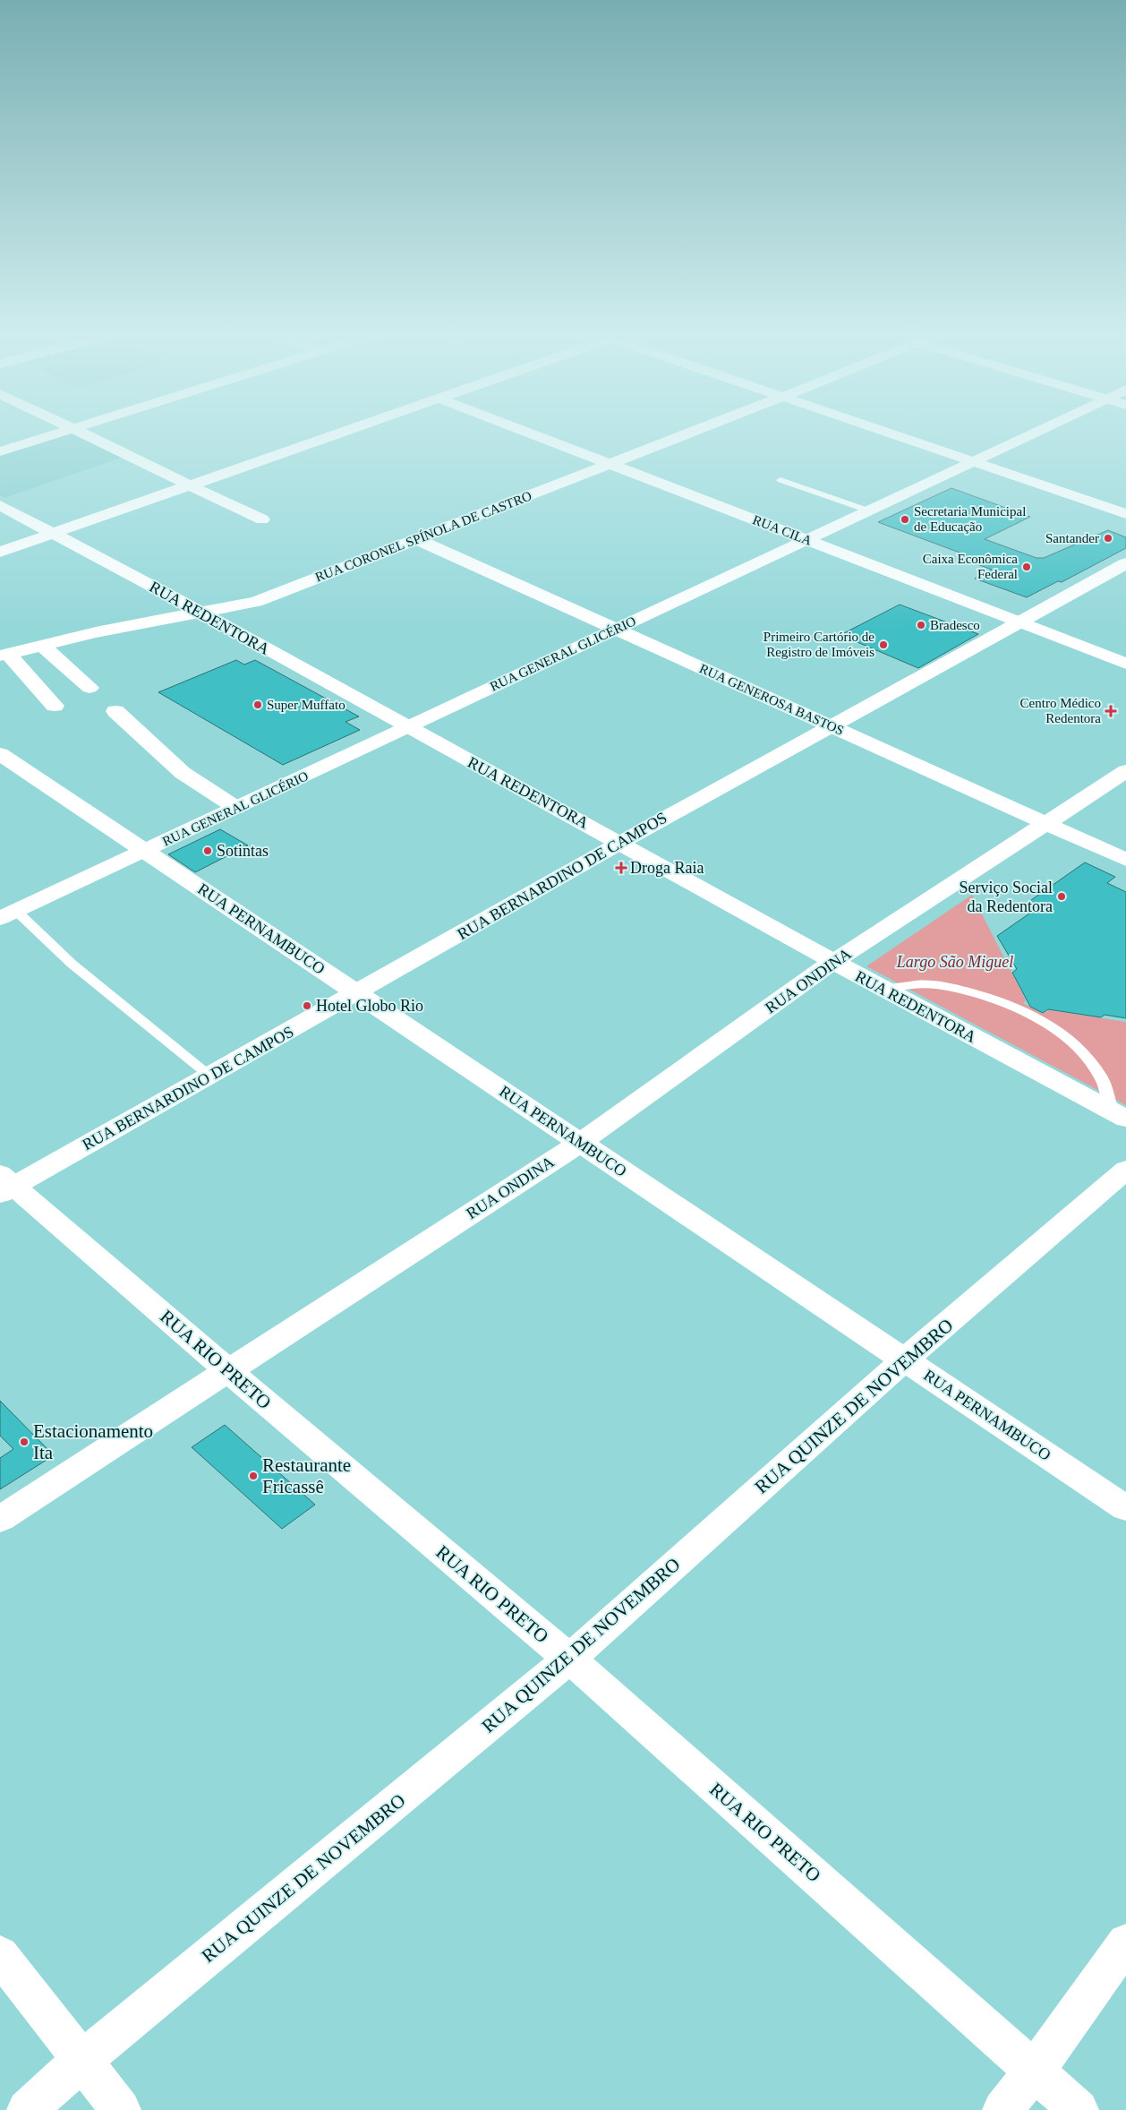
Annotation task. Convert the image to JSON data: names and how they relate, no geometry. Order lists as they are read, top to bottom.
{
  "streets": {
    "street": [
      "RUA CILA",
      "RUA CORONEL SPÍNOLA DE CASTRO",
      "RUA REDENTORA",
      "RUA GENERAL GLICÉRIO",
      "RUA GENEROSA BASTOS",
      "RUA BERNARDINO DE CAMPOS",
      "RUA PERNAMBUCO",
      "RUA ONDINA",
      "RUA RIO PRETO",
      "RUA QUINZE DE NOVEMBRO"
    ]
  },
  "crossings": [
    ["RUA CILA", "RUA CORONEL SPÍNOLA DE CASTRO"],
    ["RUA CILA", "RUA GENERAL GLICÉRIO"],
    ["RUA CILA", "RUA BERNARDINO DE CAMPOS"],
    ["RUA CORONEL SPÍNOLA DE CASTRO", "RUA REDENTORA"],
    ["RUA CORONEL SPÍNOLA DE CASTRO", "RUA GENEROSA BASTOS"],
    ["RUA REDENTORA", "RUA GENERAL GLICÉRIO"],
    ["RUA REDENTORA", "RUA BERNARDINO DE CAMPOS"],
    ["RUA REDENTORA", "RUA ONDINA"],
    ["RUA GENERAL GLICÉRIO", "RUA GENEROSA BASTOS"],
    ["RUA GENERAL GLICÉRIO", "RUA PERNAMBUCO"],
    ["RUA GENEROSA BASTOS", "RUA BERNARDINO DE CAMPOS"],
    ["RUA GENEROSA BASTOS", "RUA ONDINA"],
    ["RUA BERNARDINO DE CAMPOS", "RUA PERNAMBUCO"],
    ["RUA BERNARDINO DE CAMPOS", "RUA RIO PRETO"],
    ["RUA PERNAMBUCO", "RUA ONDINA"],
    ["RUA PERNAMBUCO", "RUA QUINZE DE NOVEMBRO"],
    ["RUA ONDINA", "RUA RIO PRETO"],
    ["RUA RIO PRETO", "RUA QUINZE DE NOVEMBRO"]
  ],
  "parks": ["Largo São Miguel"],
  "places": {
    "other": [
      "Secretaria Municipal de Educação",
      "Santander",
      "Caixa Econômica Federal",
      "Bradesco",
      "Primeiro Cartório de Registro de Imóveis",
      "Super Muffato",
      "Sotintas",
      "Serviço Social da Redentora",
      "Hotel Globo Rio",
      "Estacionamento Ita",
      "Restaurante Fricassê"
    ],
    "health": ["Centro Médico Redentora", "Droga Raia"]
  }
}
